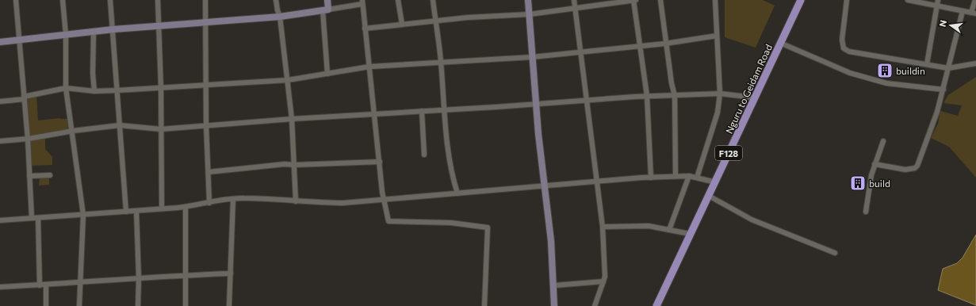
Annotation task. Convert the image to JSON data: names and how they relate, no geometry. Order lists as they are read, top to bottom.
{
  "streets": {
    "main road": ["Nguru to Geidam Road", "F128"]
  },
  "places": {
    "building": ["buildin", "build"]
  },
  "north": "left"
}
